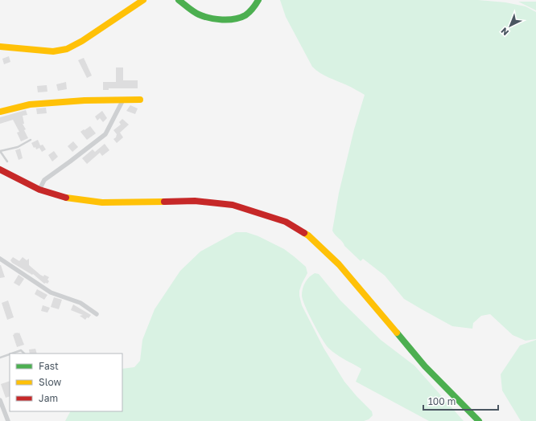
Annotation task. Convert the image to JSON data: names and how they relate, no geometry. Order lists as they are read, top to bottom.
{
  "legend": ["Fast", "Slow", "Jam"],
  "scale_bar": "100 m",
  "north": "bottom left"
}
